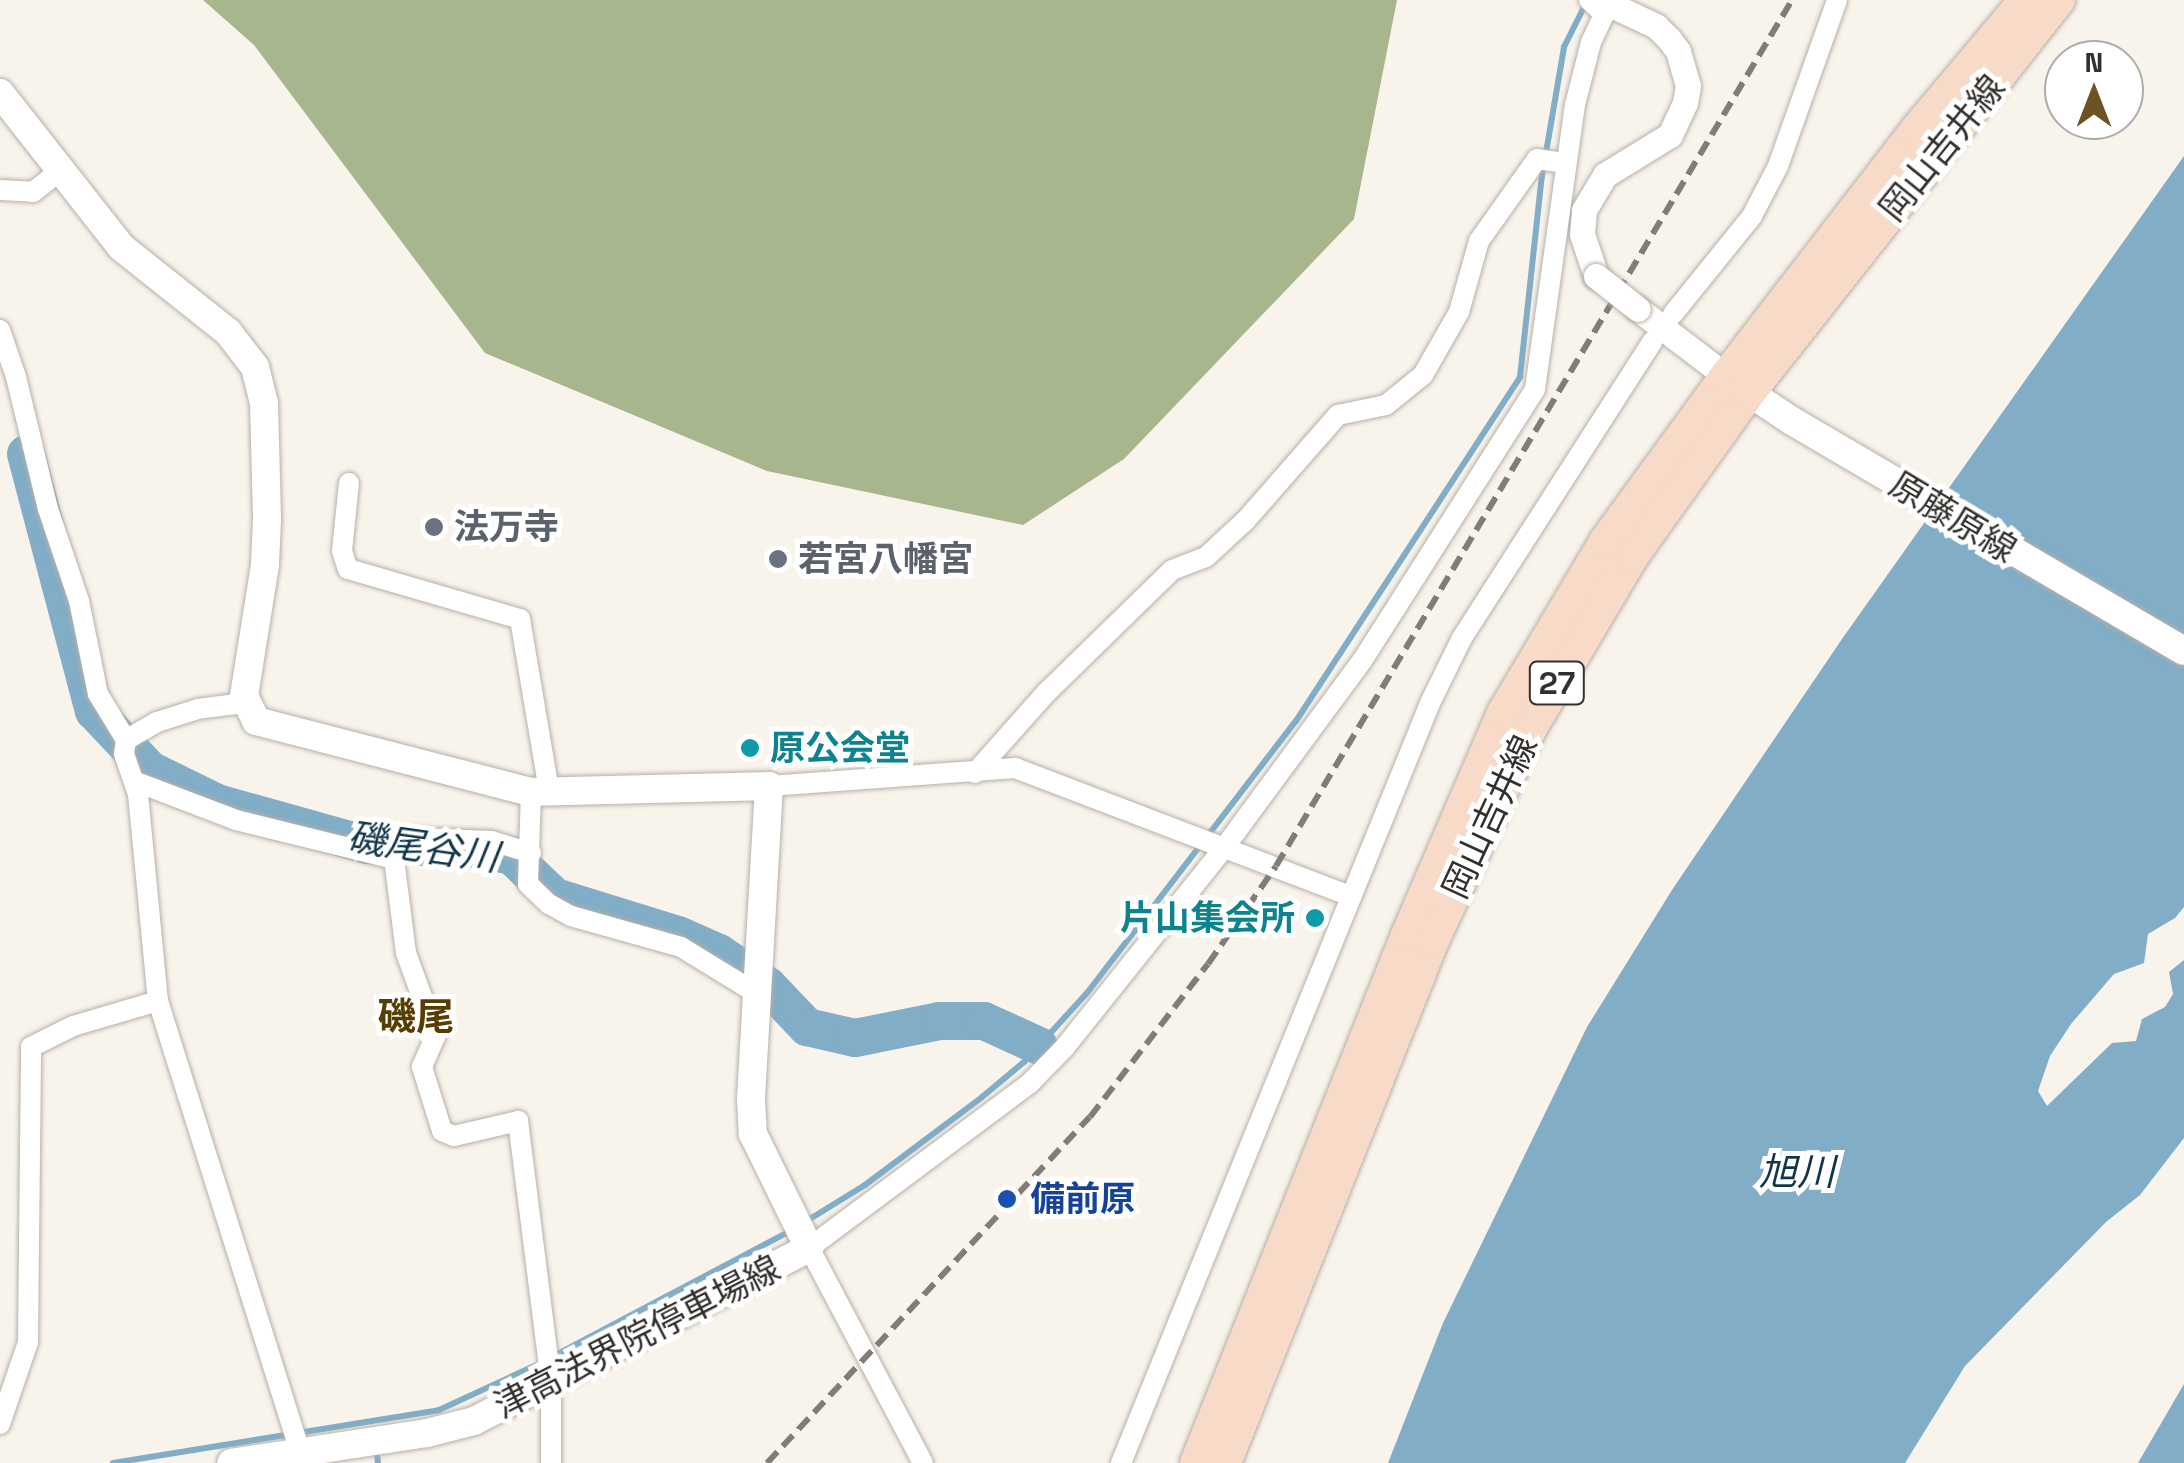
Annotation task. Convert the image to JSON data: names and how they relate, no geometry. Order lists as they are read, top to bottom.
{
  "streets": {
    "main road": [
      "岡山吉井線",
      "原藤原線",
      "27",
      "津高法界院停車場線"
    ]
  },
  "crossings": [
    ["岡山吉井線", "原藤原線"]
  ],
  "districts": ["磯尾"],
  "water": ["磯尾谷川", "旭川"],
  "places": [
    "法万寺",
    "若宮八幡宮",
    "原公会堂",
    "片山集会所",
    "備前原"
  ],
  "north": "top"
}
